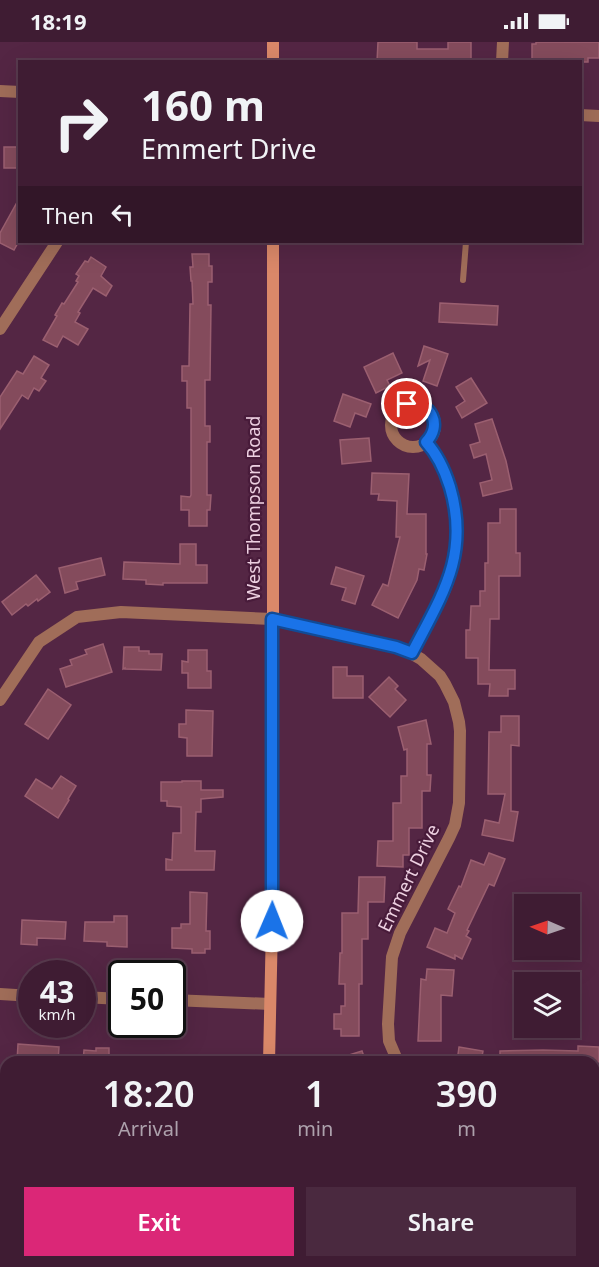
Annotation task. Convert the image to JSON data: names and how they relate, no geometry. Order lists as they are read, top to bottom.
{
  "streets": {
    "main road": ["West Thompson Road"],
    "street": ["Emmert Drive"]
  },
  "crossings": [
    ["West Thompson Road", "Emmert Drive"]
  ],
  "north": "left",
  "page": {
    "status": "18:19",
    "turn": ["160 m", "Emmert Drive"],
    "then": "Then",
    "speed": "43 km/h",
    "limit": "50",
    "eta": [
      "18:20",
      "Arrival",
      "1",
      "min",
      "390",
      "m"
    ],
    "buttons": ["Exit", "Share"]
  }
}
